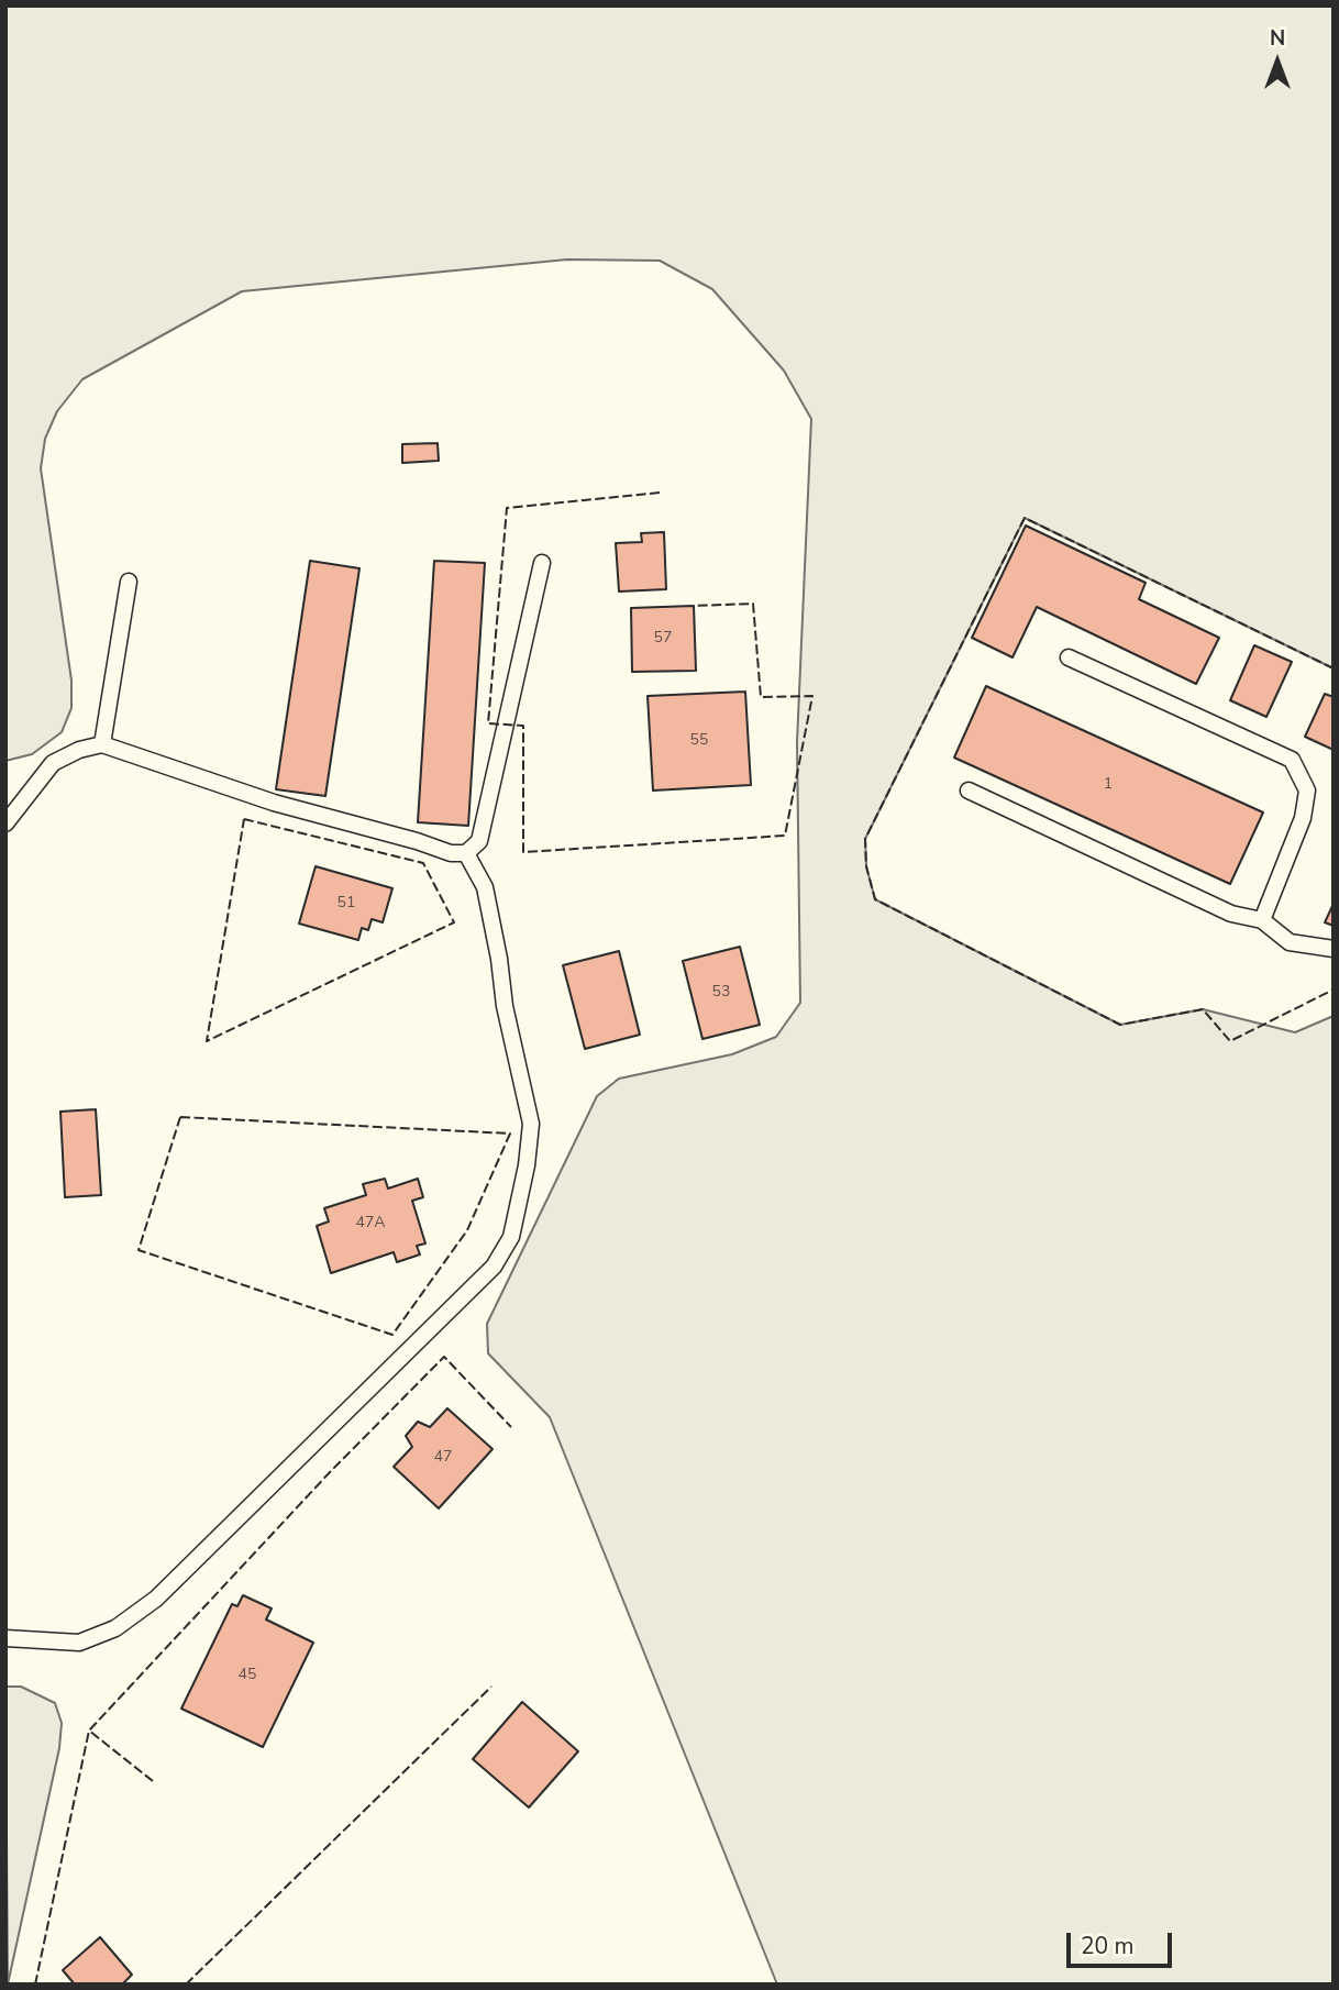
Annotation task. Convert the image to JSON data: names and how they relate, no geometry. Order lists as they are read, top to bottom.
{
  "house_numbers": [
    "57",
    "55",
    "1",
    "51",
    "53",
    "47А",
    "47",
    "45"
  ],
  "scale_bar": "20 m",
  "north": "top"
}
